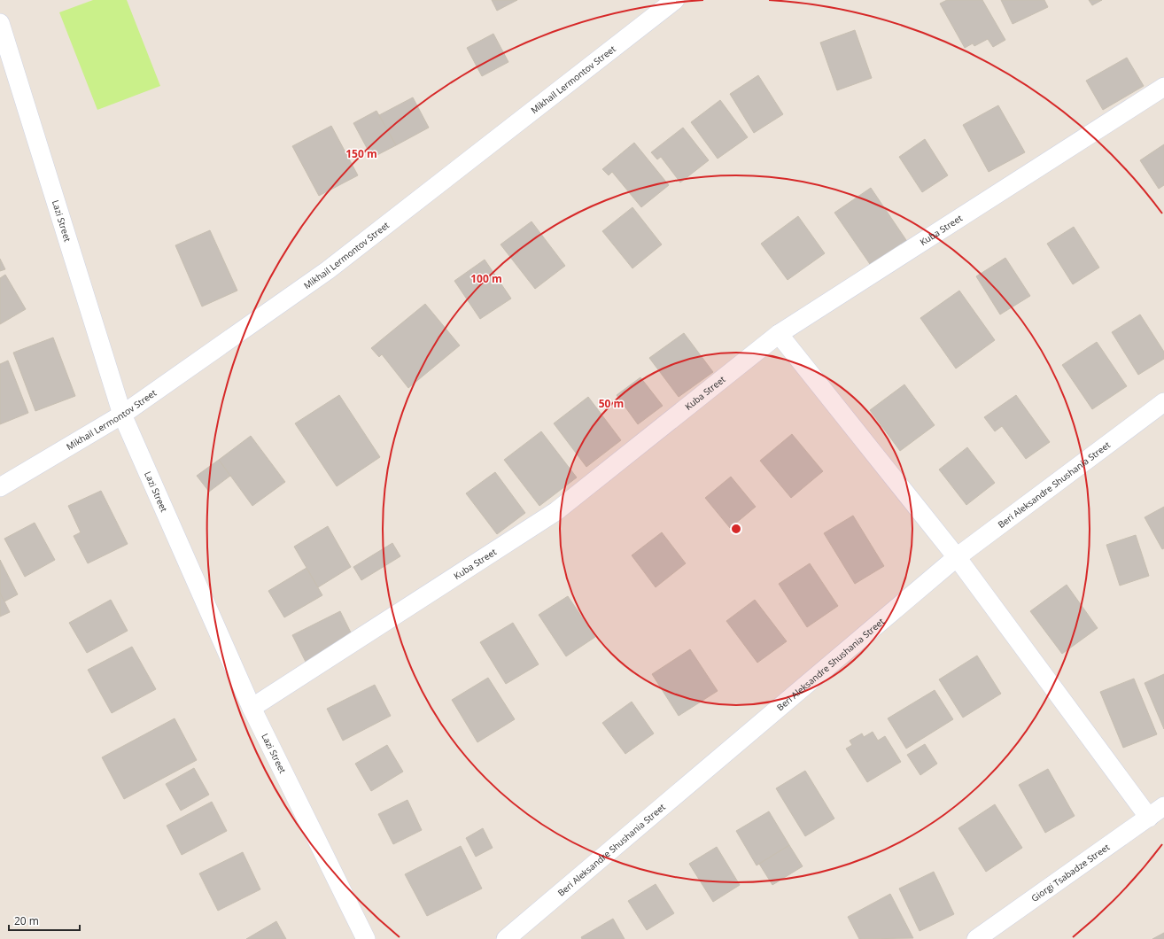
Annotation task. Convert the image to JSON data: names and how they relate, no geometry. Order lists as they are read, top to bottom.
{
  "streets": {
    "street": [
      "Mikhail Lermontov Street",
      "Lazi Street",
      "Kuba Street",
      "Beri Aleksandre Shushania Street",
      "Giorgi Tsabadze Street"
    ]
  },
  "crossings": [
    ["Mikhail Lermontov Street", "Lazi Street"],
    ["Lazi Street", "Kuba Street"]
  ],
  "scale_bar": "20 m",
  "rings": ["150 m", "100 m", "50 m"]
}
